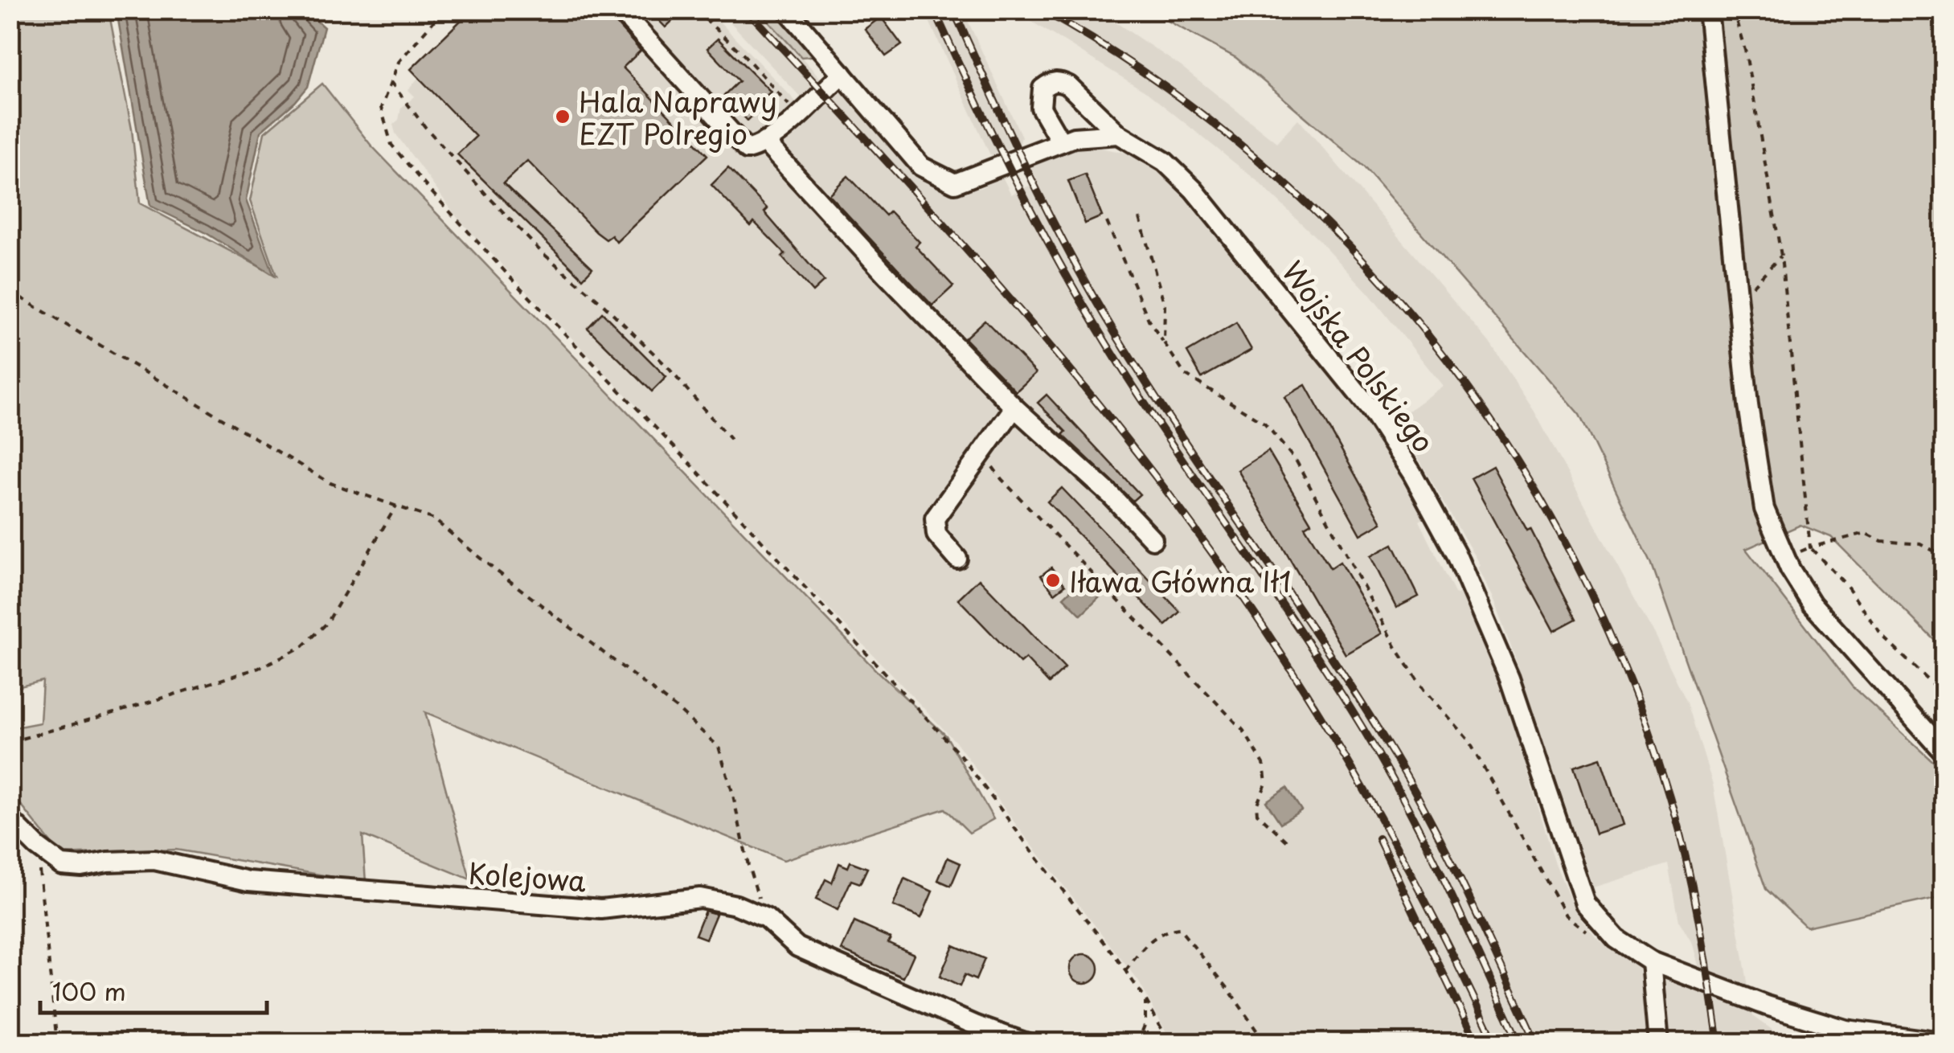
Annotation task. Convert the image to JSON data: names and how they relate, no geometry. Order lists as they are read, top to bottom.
{
  "streets": {
    "street": ["Wojska Polskiego", "Kolejowa"]
  },
  "places": ["Hala Naprawy EZT Polregio", "Iława Główna Ił1"],
  "scale_bar": "100 m"
}
